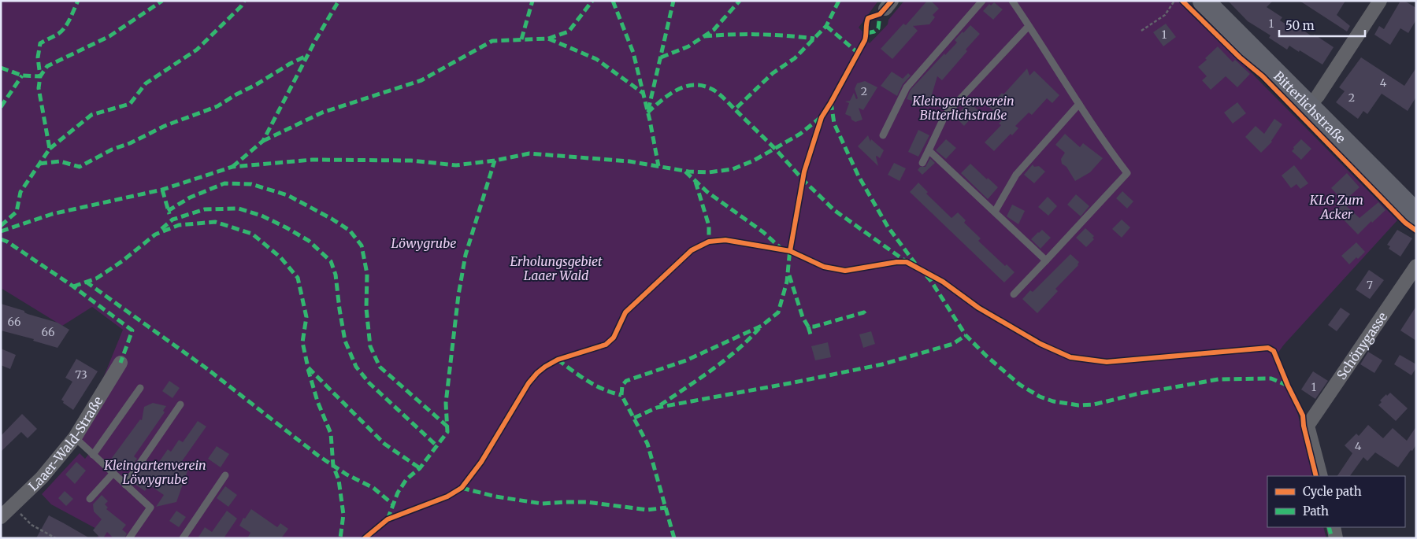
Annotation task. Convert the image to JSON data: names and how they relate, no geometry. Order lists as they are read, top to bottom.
{
  "streets": {
    "main road": ["Bitterlichstraße"],
    "street": ["Schönygasse", "Laaer-Wald-Straße"]
  },
  "parks": [
    "Kleingartenverein Bitterlichstraße",
    "KLG Zum Acker",
    "Löwygrube",
    "Erholungsgebiet Laaer Wald",
    "Kleingartenverein Löwygrube"
  ],
  "house_numbers": [
    "1",
    "1",
    "4",
    "2",
    "2",
    "7",
    "66",
    "66",
    "73",
    "1",
    "4"
  ],
  "legend": ["Cycle path", "Path"],
  "scale_bar": "50 m"
}
